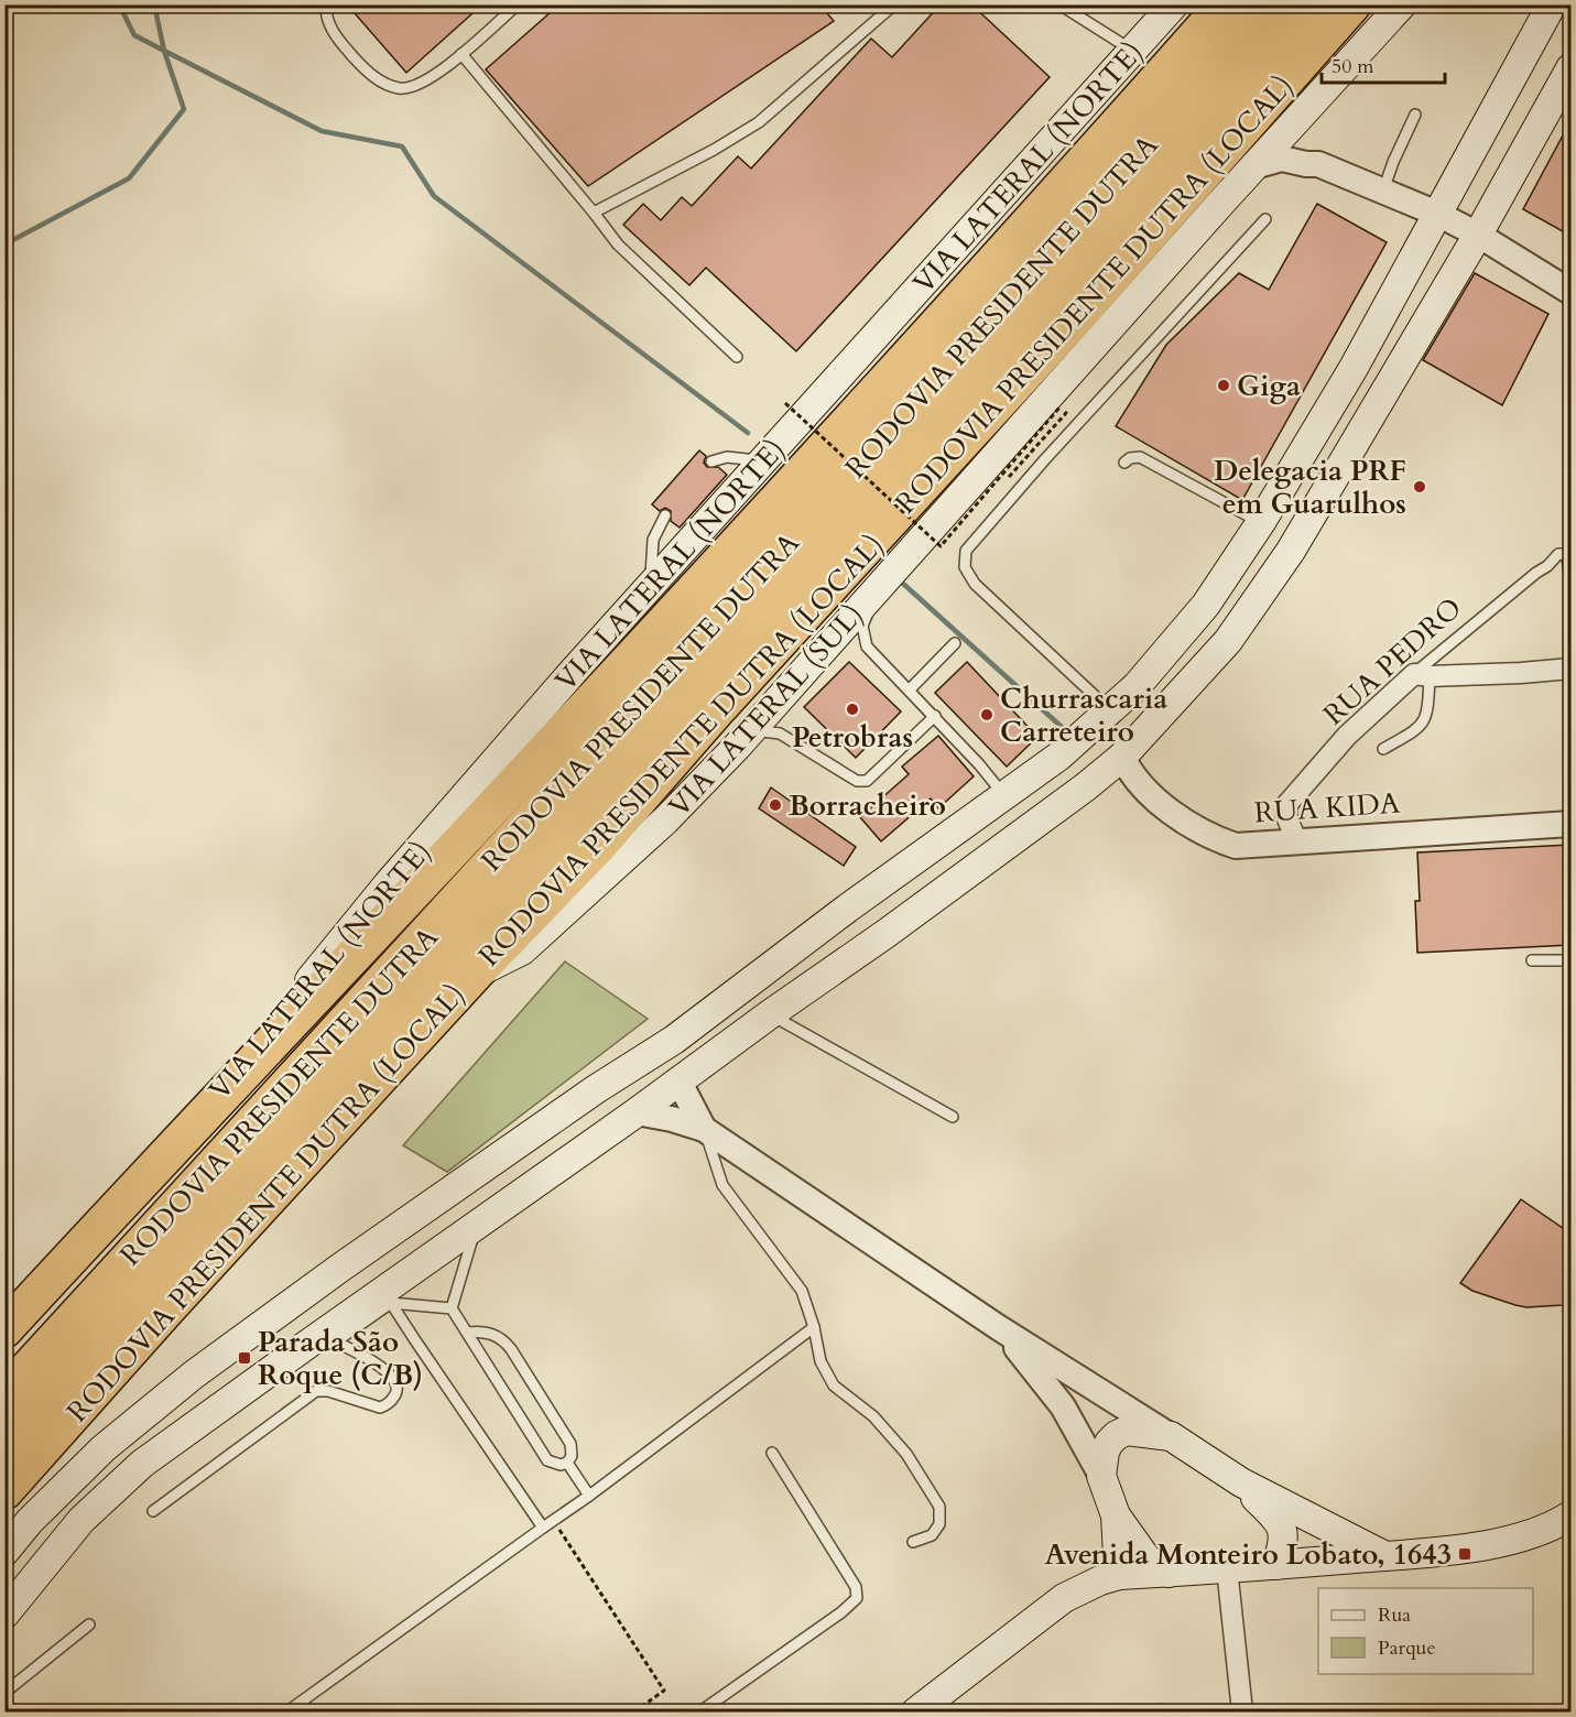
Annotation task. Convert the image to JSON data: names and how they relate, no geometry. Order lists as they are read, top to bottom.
{
  "streets": {
    "highway": ["RODOVIA PRESIDENTE DUTRA (LOCAL)", "RODOVIA PRESIDENTE DUTRA"],
    "main road": ["VIA LATERAL (NORTE)", "VIA LATERAL (SUL)"],
    "street": ["RUA PEDRO", "RUA KIDA"]
  },
  "crossings": [
    ["VIA LATERAL (NORTE)", "RODOVIA PRESIDENTE DUTRA"],
    ["RODOVIA PRESIDENTE DUTRA (LOCAL)", "VIA LATERAL (SUL)"],
    ["RUA PEDRO", "RUA KIDA"]
  ],
  "places": {
    "other": [
      "Giga",
      "Delegacia PRF em Guarulhos",
      "Petrobras",
      "Churrascaria Carreteiro",
      "Borracheiro"
    ],
    "transit": ["Parada São Roque (C/B)", "Avenida Monteiro Lobato, 1643"]
  },
  "legend": ["Rua", "Parque"],
  "scale_bar": "50 m"
}
